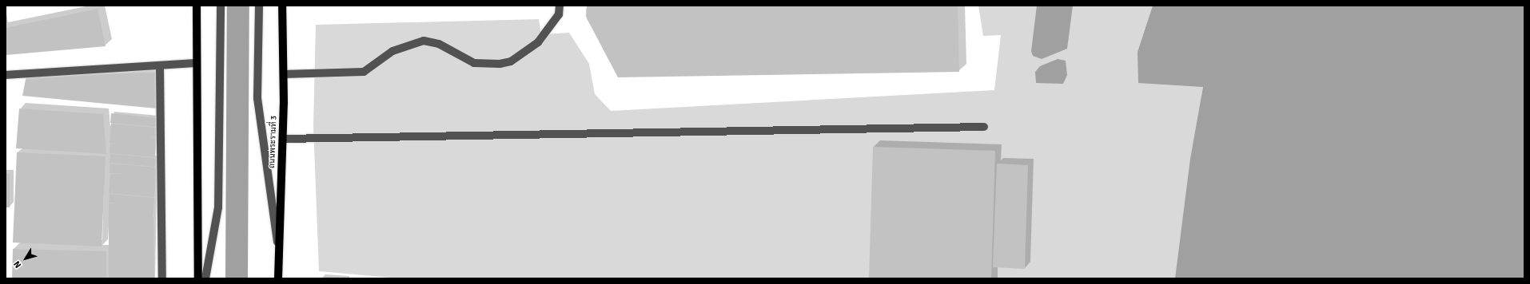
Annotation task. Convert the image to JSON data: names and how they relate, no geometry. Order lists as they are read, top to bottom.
{
  "streets": {
    "main road": ["ถนนพระรามที่ 3"]
  },
  "north": "bottom left"
}
